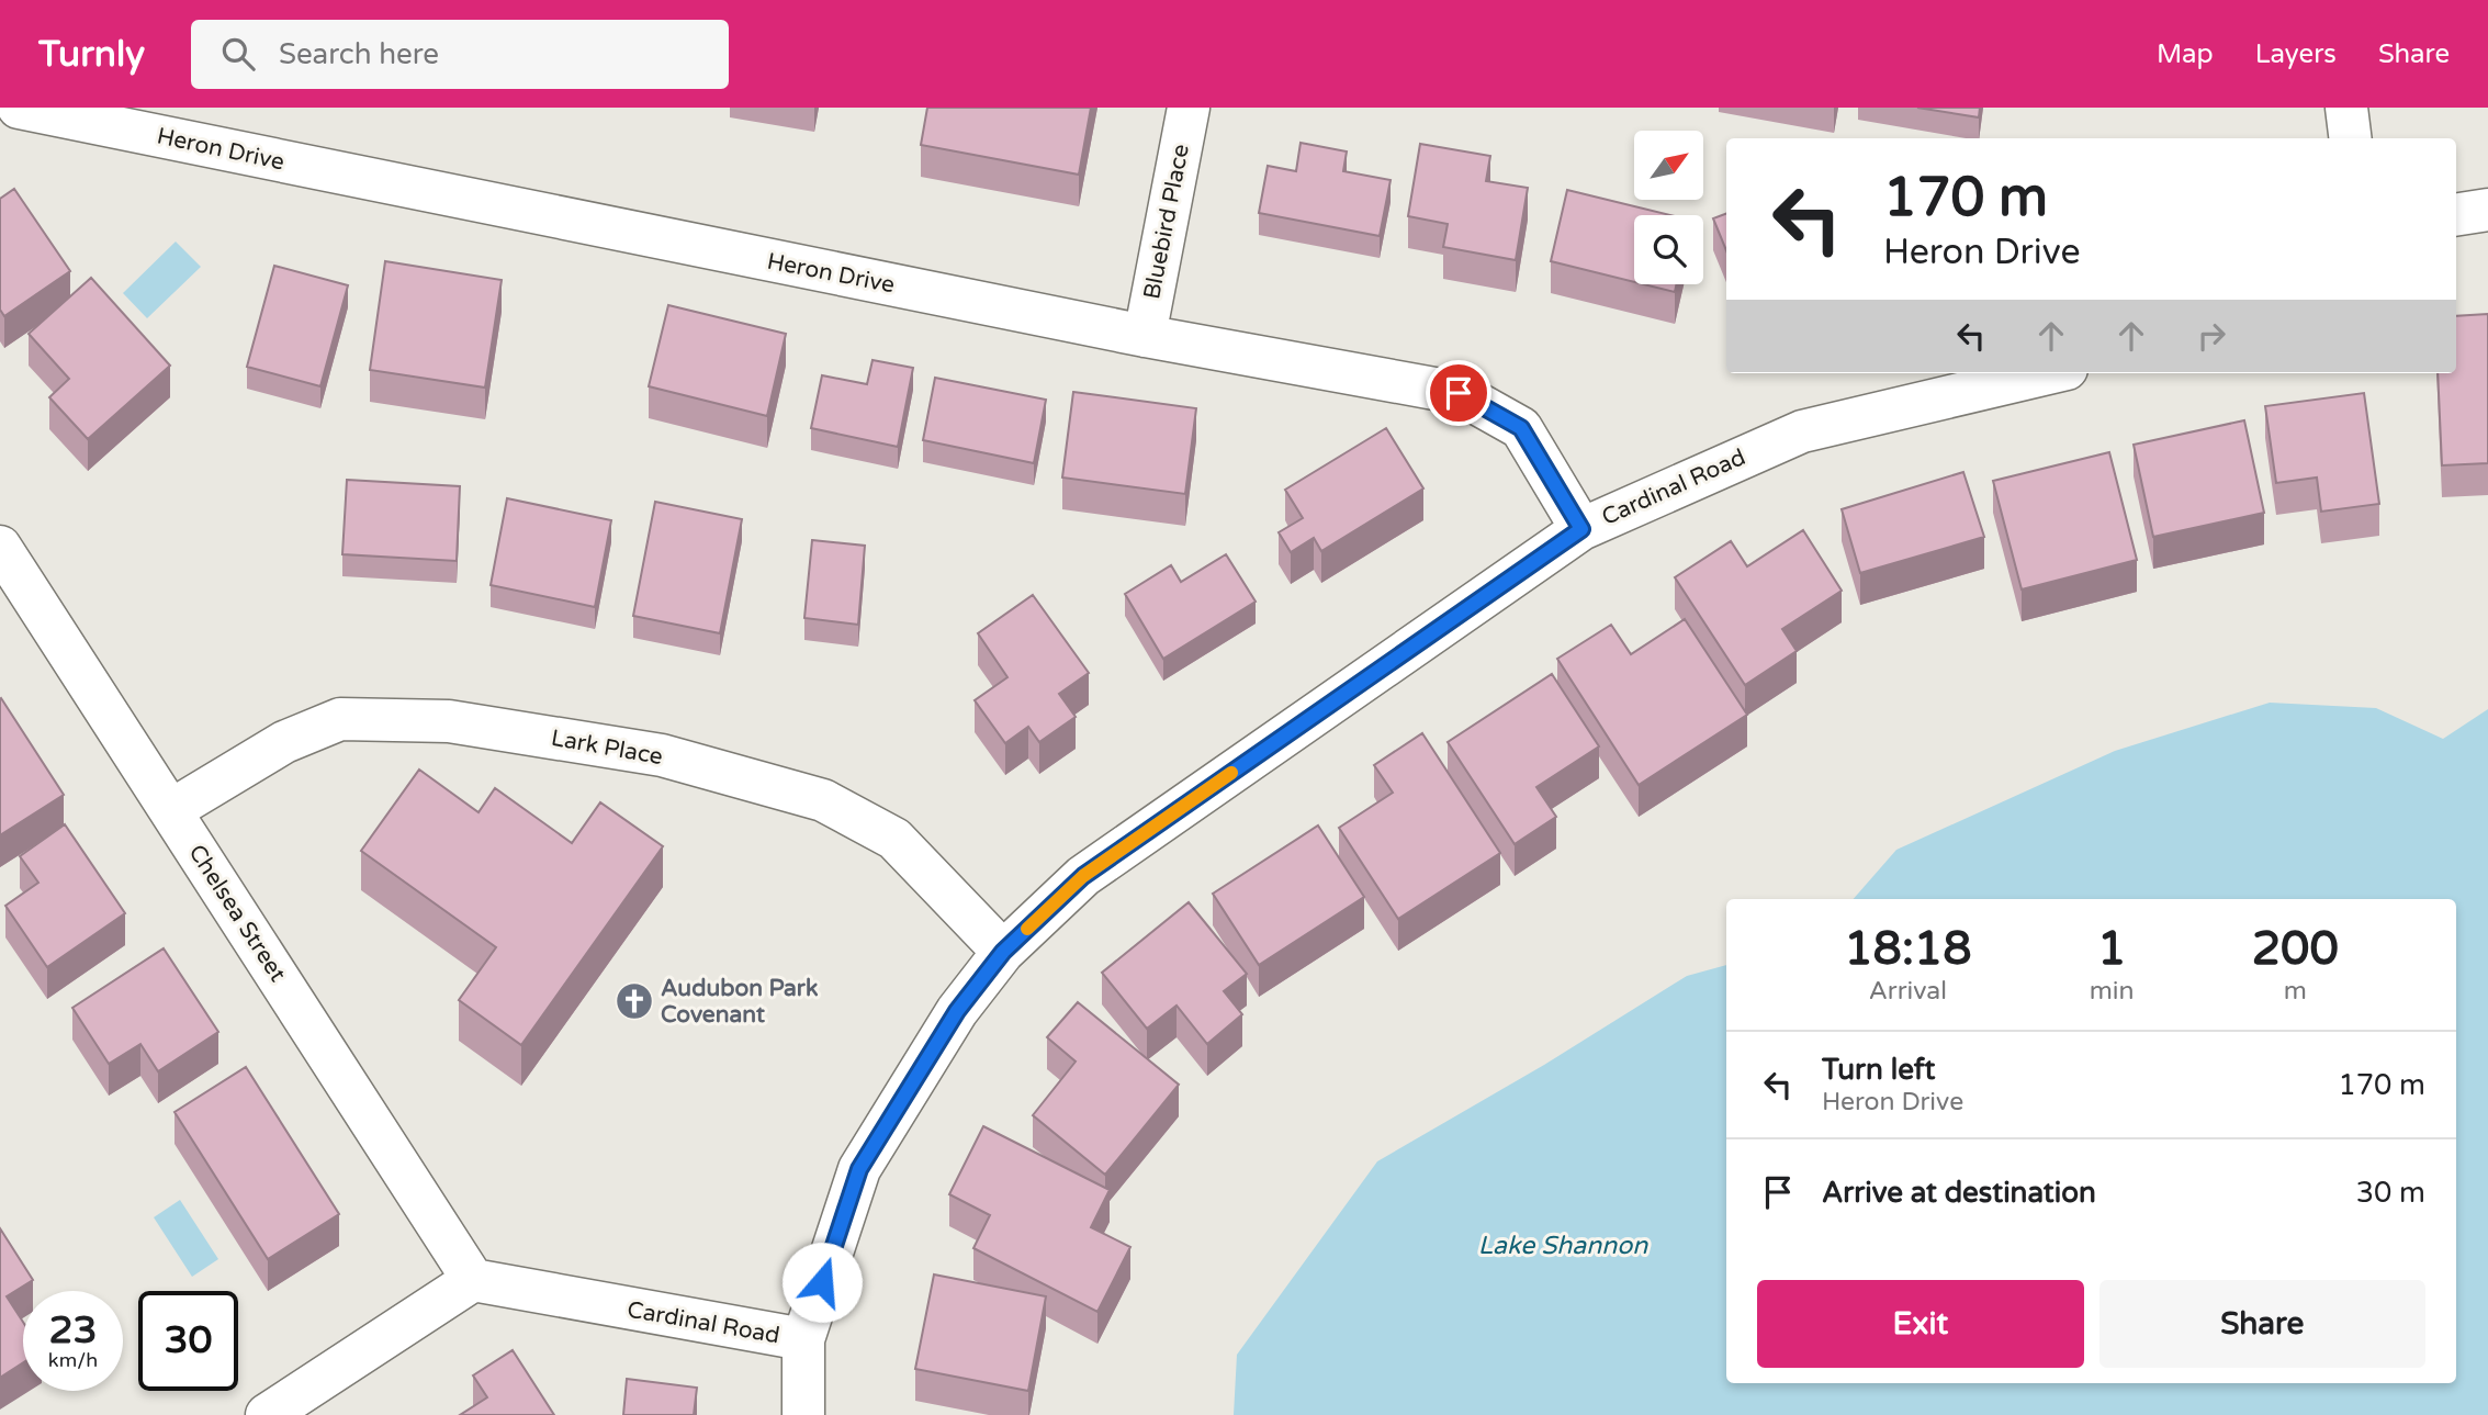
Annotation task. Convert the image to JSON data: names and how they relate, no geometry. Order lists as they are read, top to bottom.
{
  "streets": {
    "street": [
      "Heron Drive",
      "Bluebird Place",
      "Cardinal Road",
      "Lark Place",
      "Chelsea Street"
    ]
  },
  "crossings": [
    ["Heron Drive", "Bluebird Place"],
    ["Heron Drive", "Cardinal Road"],
    ["Cardinal Road", "Lark Place"],
    ["Cardinal Road", "Chelsea Street"],
    ["Lark Place", "Chelsea Street"]
  ],
  "water": ["Lake Shannon"],
  "places": {
    "church": ["Audubon Park Covenant"]
  },
  "north": "top right",
  "page": {
    "header": "Turnly",
    "search": "Search here",
    "nav": ["Map", "Layers", "Share"],
    "turn": ["170 m", "Heron Drive"],
    "eta": [
      "18:18",
      "Arrival",
      "1",
      "min",
      "200",
      "m"
    ],
    "list": [
      {
        "name": "Turn left",
        "note": "Heron Drive",
        "value": "170 m"
      },
      {
        "name": "Arrive at destination",
        "value": "30 m"
      }
    ],
    "buttons": ["Exit", "Share"],
    "speed": "23 km/h",
    "limit": "30"
  }
}
